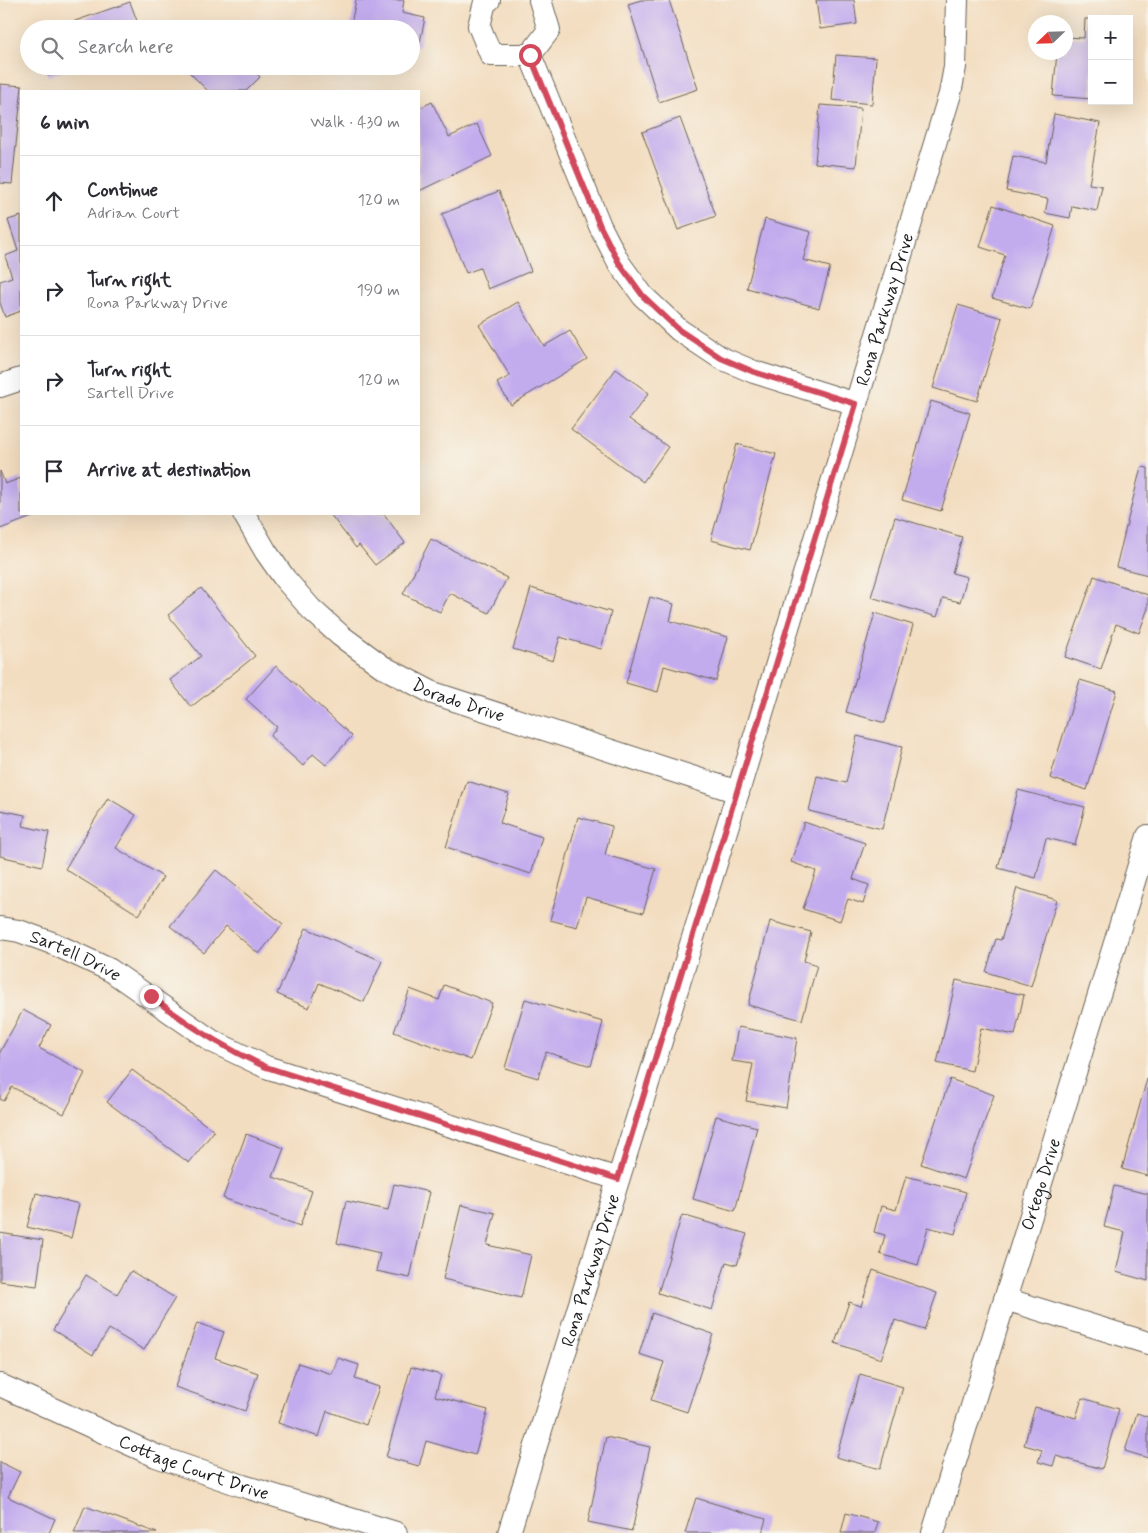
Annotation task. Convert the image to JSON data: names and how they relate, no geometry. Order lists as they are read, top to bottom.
{
  "streets": {
    "street": [
      "Rona Parkway Drive",
      "Dorado Drive",
      "Sartell Drive",
      "Ortego Drive",
      "Cottage Court Drive"
    ]
  },
  "crossings": [
    ["Rona Parkway Drive", "Dorado Drive"],
    ["Rona Parkway Drive", "Sartell Drive"]
  ],
  "north": "bottom left",
  "page": {
    "map_buttons": ["+", "−"],
    "search": "Search here",
    "heading": ["6 min", "Walk · 430 m"],
    "list": [
      ["Continue", "Adrian Court", "120 m"],
      ["Turn right", "Rona Parkway Drive", "190 m"],
      ["Turn right", "Sartell Drive", "120 m"],
      "Arrive at destination"
    ]
  }
}
